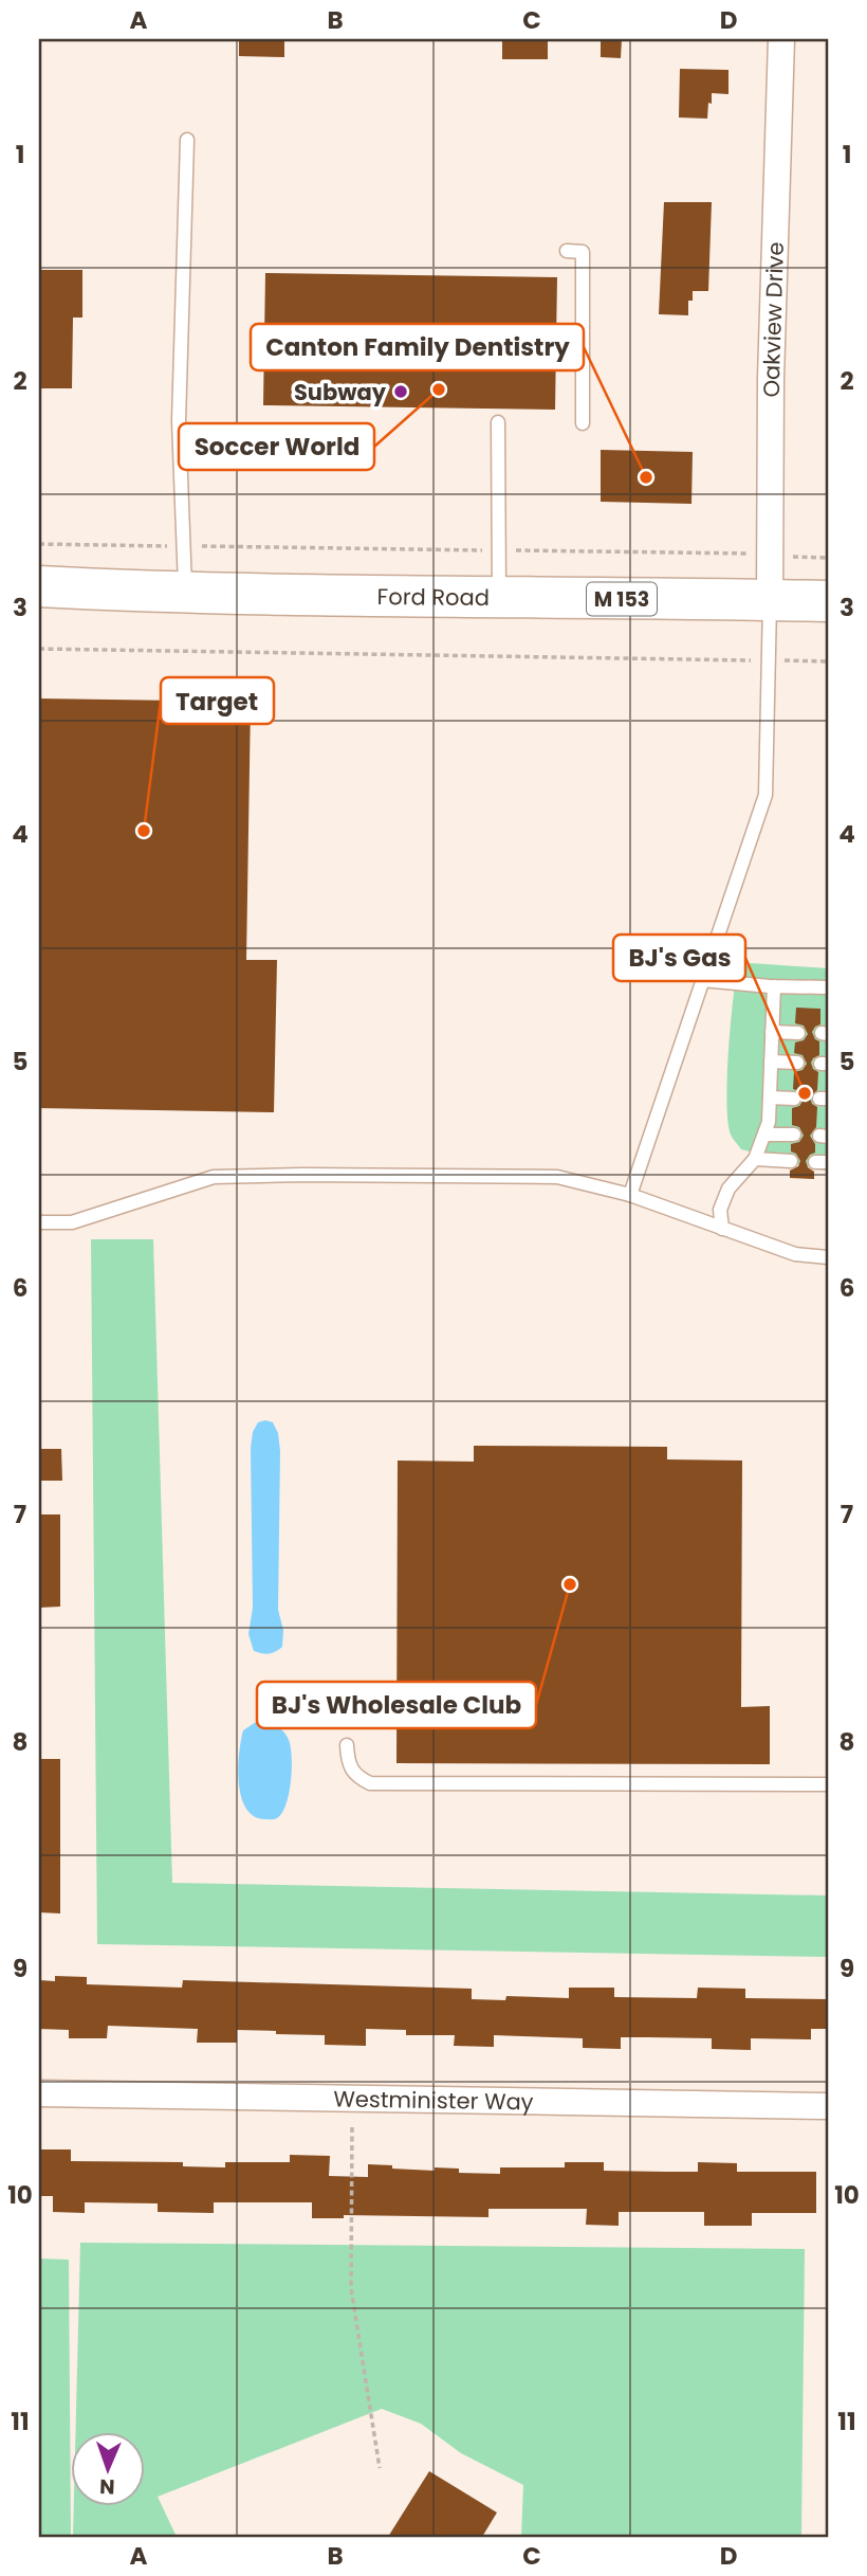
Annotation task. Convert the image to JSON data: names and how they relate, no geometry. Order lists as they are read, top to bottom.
{
  "streets": {
    "main road": ["Ford Road", "M 153"],
    "street": ["Oakview Drive", "Westminister Way"]
  },
  "crossings": [
    ["Oakview Drive", "Ford Road"]
  ],
  "places": [
    "Soccer World",
    "Subway",
    "Canton Family Dentistry",
    "Target",
    "BJ's Gas",
    "BJ's Wholesale Club"
  ],
  "north": "bottom",
  "grid": {
    "columns": [
      "A",
      "B",
      "C",
      "D"
    ],
    "rows": [
      "1",
      "2",
      "3",
      "4",
      "5",
      "6",
      "7",
      "8",
      "9",
      "10",
      "11"
    ]
  }
}
